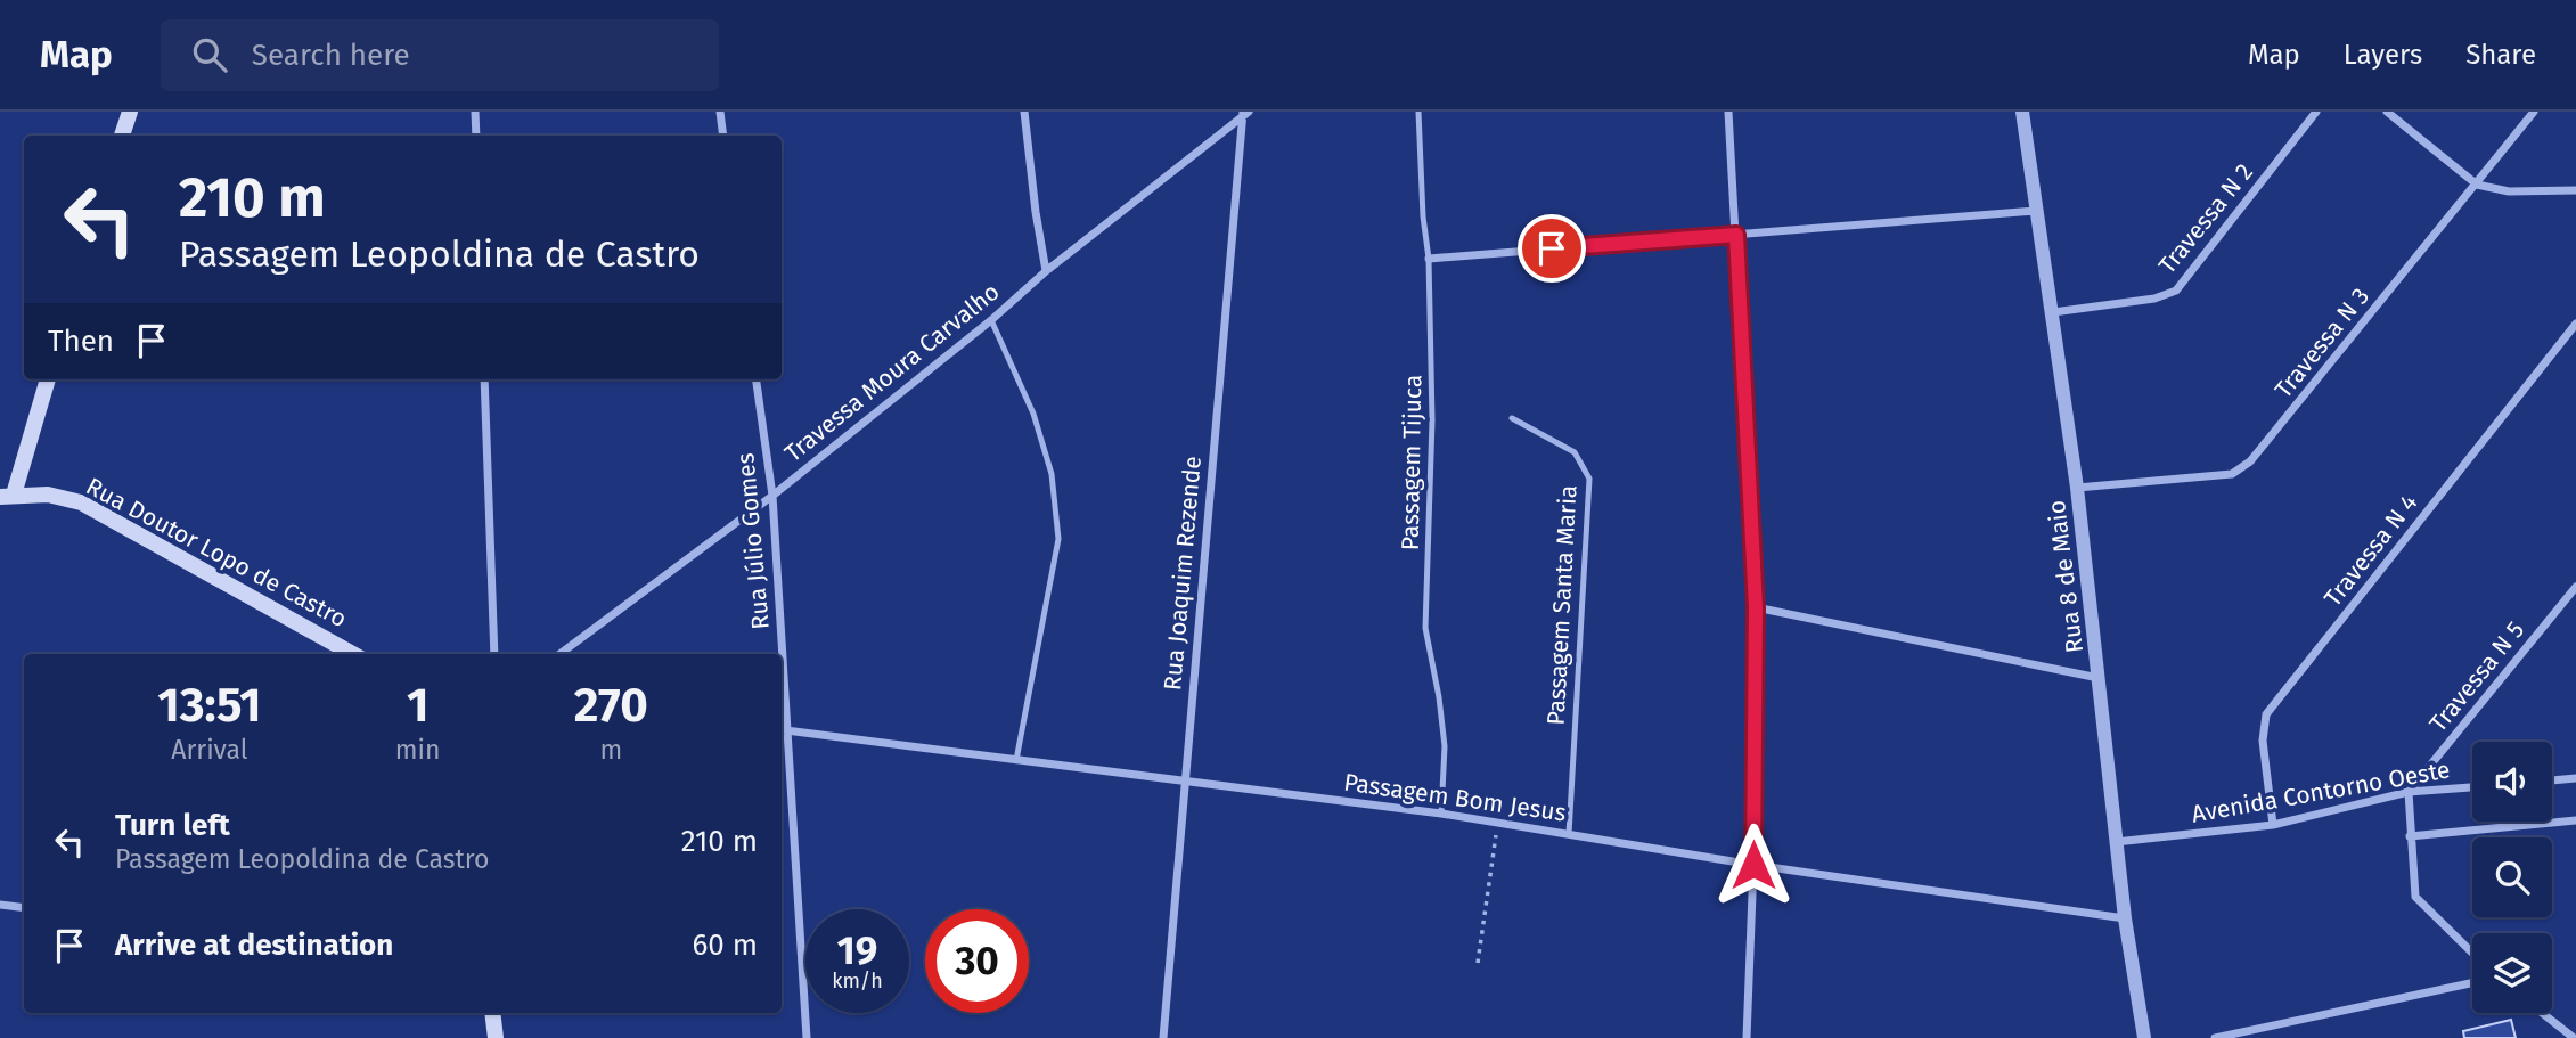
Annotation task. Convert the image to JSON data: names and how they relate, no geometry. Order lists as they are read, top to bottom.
{
  "streets": {
    "main road": ["Rua Doutor Lopo de Castro"],
    "street": [
      "Travessa N 2",
      "Travessa N 3",
      "Travessa Moura Carvalho",
      "Rua Júlio Gomes",
      "Travessa N 4",
      "Rua Joaquim Rezende",
      "Rua 8 de Maio",
      "Travessa N 5",
      "Avenida Contorno Oeste",
      "Passagem Bom Jesus"
    ],
    "lane": ["Passagem Tijuca", "Passagem Santa Maria"]
  },
  "crossings": [
    ["Travessa N 2", "Rua 8 de Maio"],
    ["Travessa N 3", "Rua 8 de Maio"],
    ["Travessa Moura Carvalho", "Rua Júlio Gomes"],
    ["Travessa Moura Carvalho", "Rua Joaquim Rezende"],
    ["Passagem Tijuca", "Passagem Bom Jesus"],
    ["Rua Júlio Gomes", "Passagem Bom Jesus"],
    ["Travessa N 4", "Avenida Contorno Oeste"],
    ["Rua Joaquim Rezende", "Passagem Bom Jesus"],
    ["Rua 8 de Maio", "Avenida Contorno Oeste"],
    ["Rua 8 de Maio", "Passagem Bom Jesus"],
    ["Passagem Santa Maria", "Passagem Bom Jesus"],
    ["Travessa N 5", "Avenida Contorno Oeste"]
  ],
  "page": {
    "header": "Map",
    "search": "Search here",
    "nav": ["Map", "Layers", "Share"],
    "turn": ["210 m", "Passagem Leopoldina de Castro"],
    "then": "Then",
    "eta": [
      "13:51",
      "Arrival",
      "1",
      "min",
      "270",
      "m"
    ],
    "list": [
      {
        "name": "Turn left",
        "note": "Passagem Leopoldina de Castro",
        "value": "210 m"
      },
      {
        "name": "Arrive at destination",
        "value": "60 m"
      }
    ],
    "speed": "19 km/h",
    "limit": "30"
  }
}
